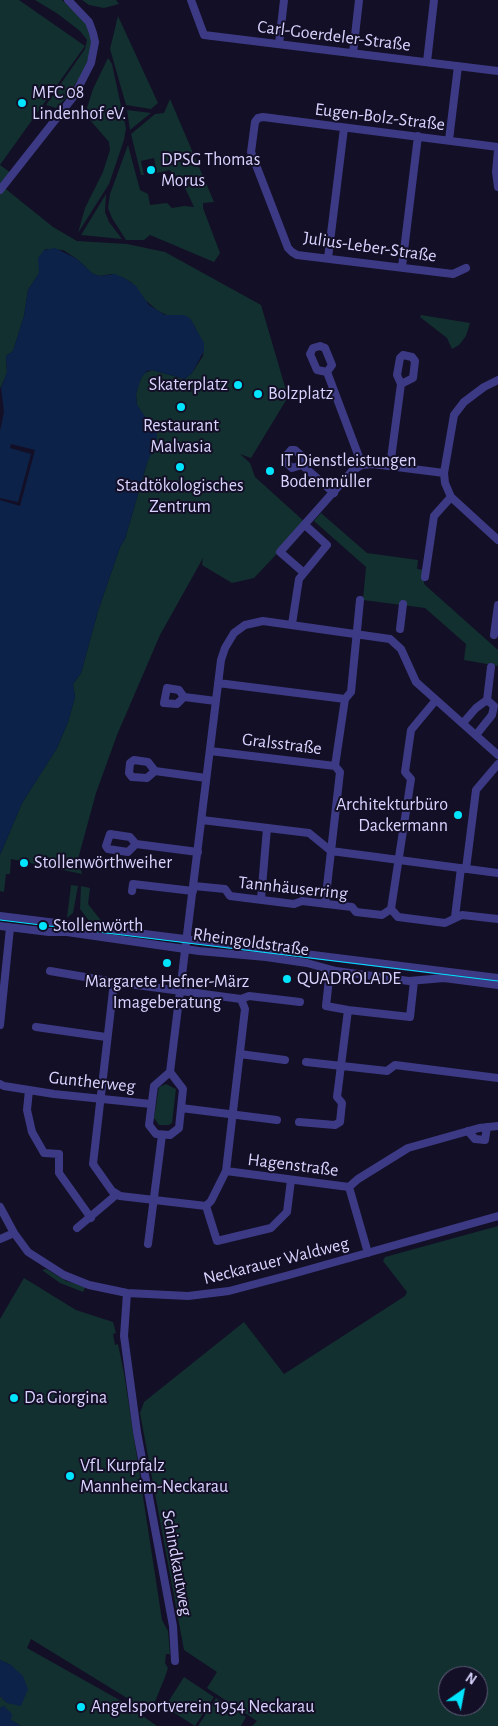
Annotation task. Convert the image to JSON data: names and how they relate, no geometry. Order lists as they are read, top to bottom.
{
  "streets": {
    "street": [
      "Carl-Goerdeler-Straße",
      "Eugen-Bolz-Straße",
      "Julius-Leber-Straße",
      "Gralsstraße",
      "Tannhäuserring",
      "Rheingoldstraße",
      "Guntherweg",
      "Hagenstraße",
      "Neckarauer Waldweg",
      "Schindkautweg"
    ]
  },
  "crossings": [
    ["Eugen-Bolz-Straße", "Julius-Leber-Straße"],
    ["Hagenstraße", "Neckarauer Waldweg"],
    ["Neckarauer Waldweg", "Schindkautweg"]
  ],
  "places": [
    "MFC 08 Lindenhof eV.",
    "DPSG Thomas Morus",
    "Skaterplatz",
    "Bolzplatz",
    "Restaurant Malvasia",
    "Stadtökologisches Zentrum",
    "IT Dienstleistungen Bodenmüller",
    "Architekturbüro Dackermann",
    "Stollenwörthweiher",
    "Stollenwörth",
    "Margarete Hefner-März Imageberatung",
    "QUADROLADE",
    "Da Giorgina",
    "VfL Kurpfalz Mannheim-Neckarau",
    "Angelsportverein 1954 Neckarau"
  ],
  "north": "top right"
}
